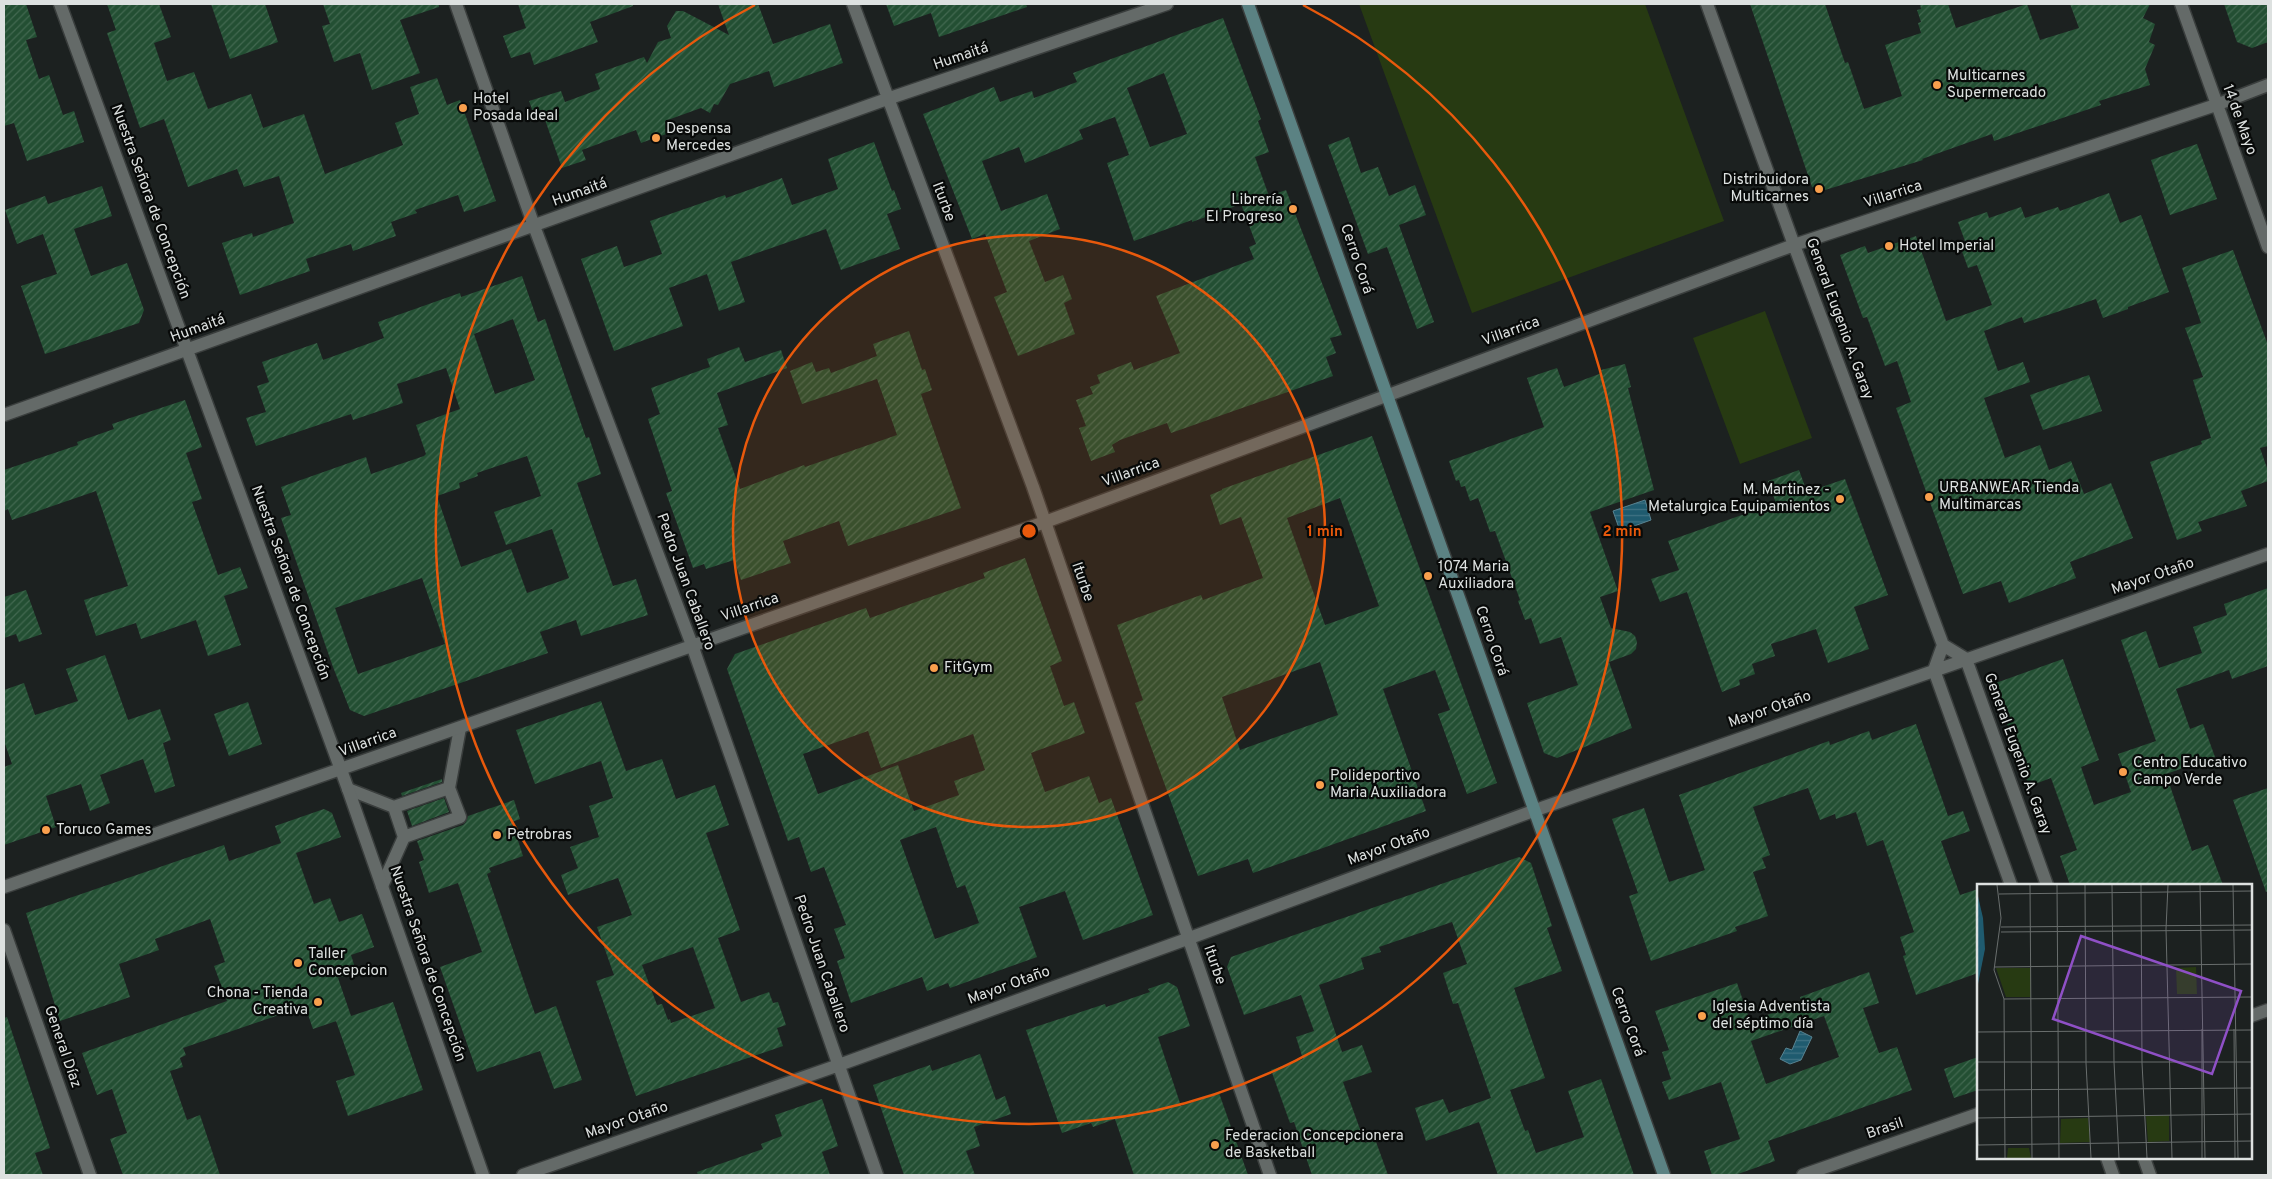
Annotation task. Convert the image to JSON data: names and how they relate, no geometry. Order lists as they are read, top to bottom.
{
  "streets": {
    "street": [
      "Humaitá",
      "14 de Mayo",
      "Villarrica",
      "Nuestra Señora de Concepción",
      "Iturbe",
      "Cerro Corá",
      "General Eugenio A. Garay",
      "Mayor Otaño",
      "Pedro Juan Caballero",
      "General Díaz",
      "Brasil"
    ]
  },
  "crossings": [
    ["Humaitá", "Nuestra Señora de Concepción"],
    ["Humaitá", "Iturbe"],
    ["Humaitá", "Pedro Juan Caballero"],
    ["14 de Mayo", "Villarrica"],
    ["Villarrica", "Nuestra Señora de Concepción"],
    ["Villarrica", "Iturbe"],
    ["Villarrica", "Cerro Corá"],
    ["Villarrica", "General Eugenio A. Garay"],
    ["Villarrica", "Pedro Juan Caballero"],
    ["Iturbe", "Mayor Otaño"],
    ["Cerro Corá", "Mayor Otaño"],
    ["General Eugenio A. Garay", "Mayor Otaño"],
    ["Mayor Otaño", "Pedro Juan Caballero"]
  ],
  "places": [
    "Multicarnes Supermercado",
    "Hotel Posada Ideal",
    "Despensa Mercedes",
    "Distribuidora Multicarnes",
    "Librería El Progreso",
    "Hotel Imperial",
    "URBANWEAR Tienda Multimarcas",
    "M. Martinez - Metalurgica Equipamientos",
    "1074 Maria Auxiliadora",
    "FitGym",
    "Centro Educativo Campo Verde",
    "Polideportivo Maria Auxiliadora",
    "Toruco Games",
    "Petrobras",
    "Taller Concepcion",
    "Chona - Tienda Creativa",
    "Iglesia Adventista del séptimo día",
    "Federacion Concepcionera de Basketball"
  ],
  "rings": ["1 min", "2 min"]
}
